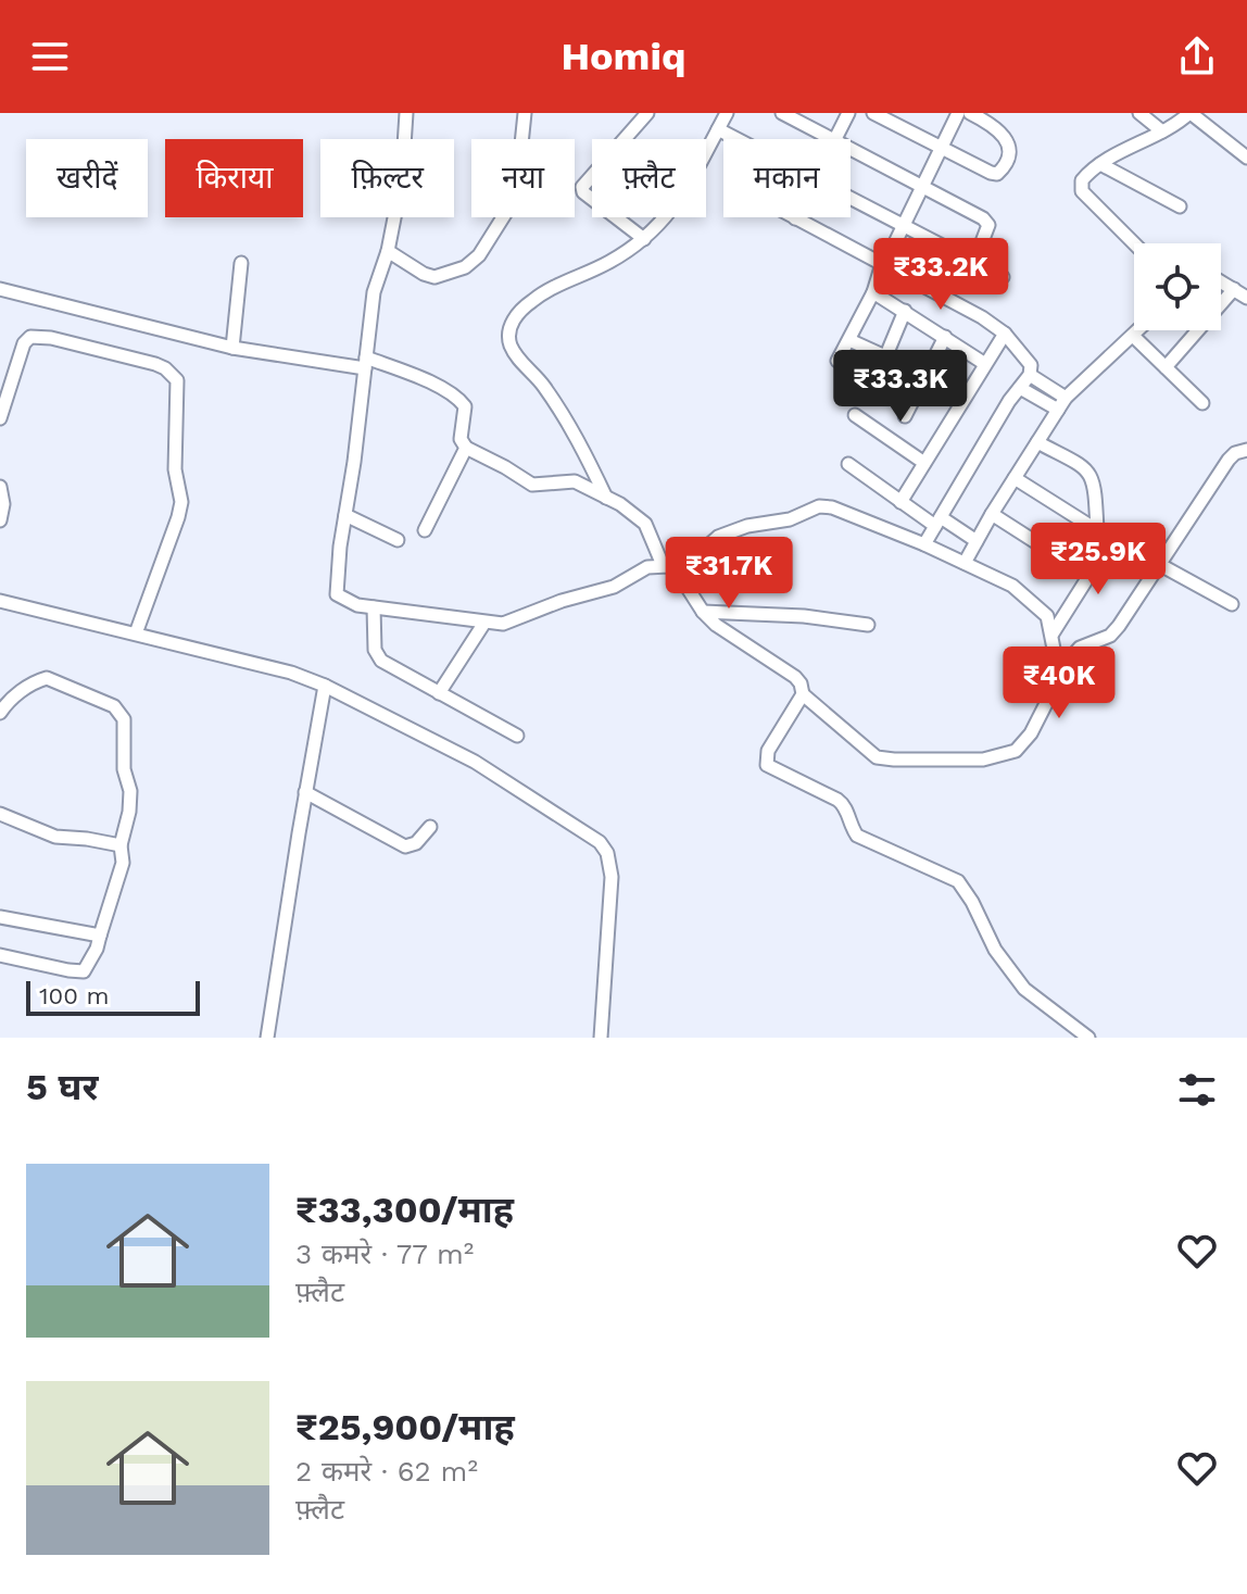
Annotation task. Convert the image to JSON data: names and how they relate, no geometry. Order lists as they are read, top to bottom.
{
  "scale_bar": "100 m",
  "page": {
    "header": "Homiq",
    "chip": [
      "खरीदें",
      "किराया",
      "फ़िल्टर",
      "नया",
      "फ़्लैट",
      "मकान"
    ],
    "price": [
      "₹33.2K",
      "₹33.3K",
      "₹25.9K",
      "₹31.7K",
      "₹40K"
    ],
    "scale": "100 m",
    "heading": "5 घर",
    "list": [
      {
        "name": "₹33,300/माह",
        "note": "3 कमरे · 77 m² · फ़्लैट"
      },
      {
        "name": "₹25,900/माह",
        "note": "2 कमरे · 62 m² · फ़्लैट"
      }
    ]
  }
}
